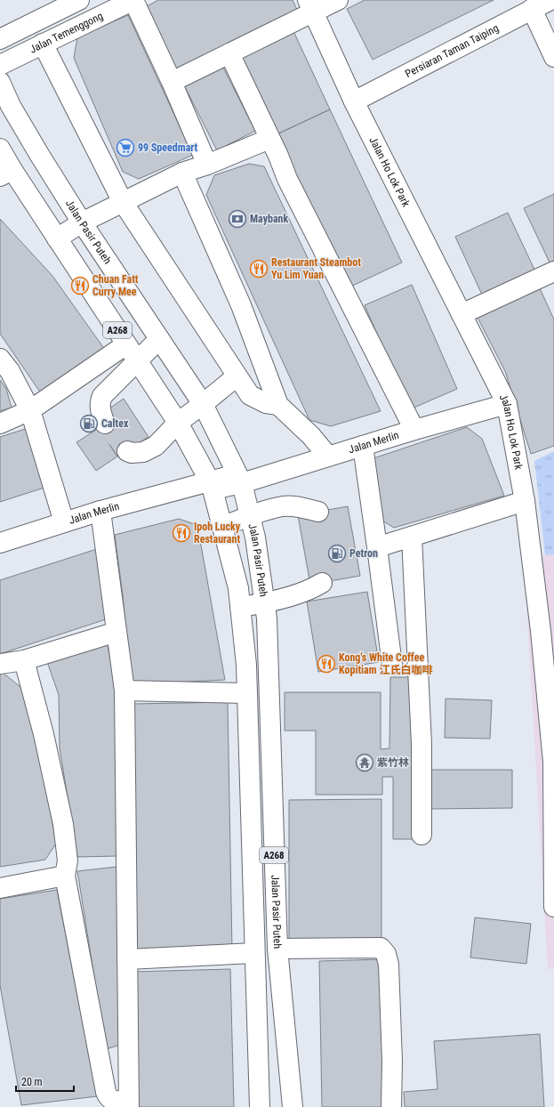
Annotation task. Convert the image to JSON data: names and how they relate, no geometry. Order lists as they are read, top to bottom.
{
  "streets": {
    "street": [
      "Jalan Temenggong",
      "Persiaran Taman Taiping",
      "Jalan Ho Lok Park",
      "Jalan Pasir Puteh",
      "A268",
      "Jalan Merlin"
    ]
  },
  "crossings": [
    ["Persiaran Taman Taiping", "Jalan Ho Lok Park"],
    ["Jalan Ho Lok Park", "Jalan Merlin"],
    ["Jalan Pasir Puteh", "Jalan Merlin"]
  ],
  "places": {
    "supermarket": ["99 Speedmart"],
    "bank": ["Maybank"],
    "restaurant": [
      "Restaurant Steambot Yu Lim Yuan",
      "Chuan Fatt Curry Mee",
      "Ipoh Lucky Restaurant",
      "Kong's White Coffee Kopitiam 江氏白咖啡"
    ],
    "fuel station": ["Caltex", "Petron"],
    "temple": ["紫竹林"]
  },
  "scale_bar": "20 m"
}
